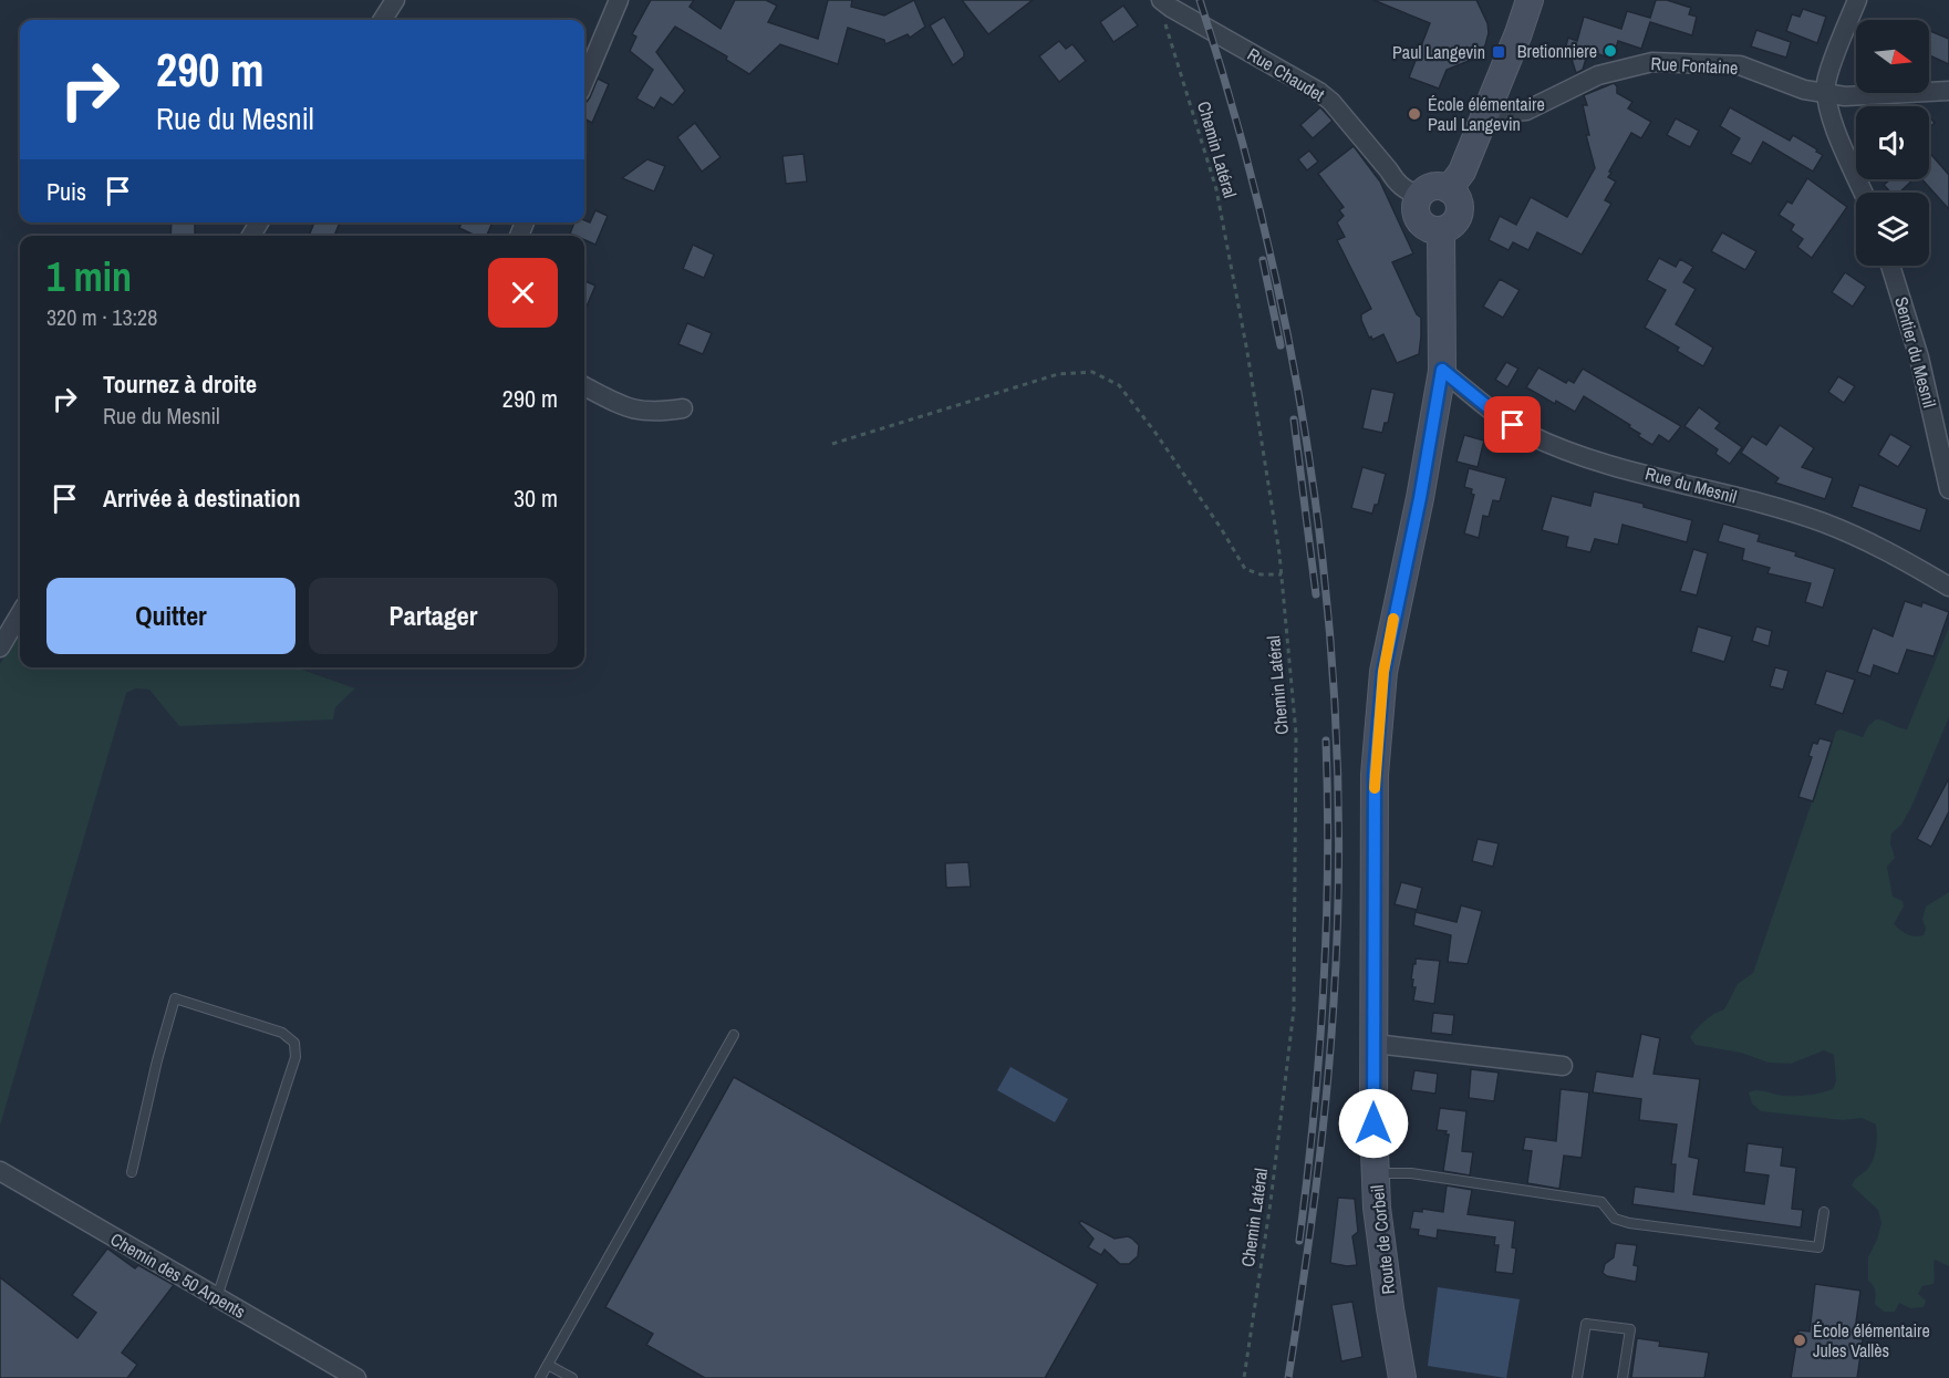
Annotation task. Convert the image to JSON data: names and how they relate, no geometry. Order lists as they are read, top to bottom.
{
  "streets": {
    "main road": ["Route de Corbeil"],
    "street": [
      "Rue Fontaine",
      "Rue Chaudet",
      "Sentier du Mesnil",
      "Rue du Mesnil",
      "Chemin des 50 Arpents"
    ],
    "path": ["Chemin Latéral"]
  },
  "crossings": [
    ["Rue Chaudet", "Chemin Latéral"],
    ["Rue Chaudet", "Route de Corbeil"],
    ["Rue du Mesnil", "Route de Corbeil"]
  ],
  "places": {
    "other": ["Bretionniere", "École élémentaire Paul Langevin", "École élémentaire Jules Vallès"],
    "transit": ["Paul Langevin"]
  },
  "north": "right",
  "page": {
    "turn": ["290 m", "Rue du Mesnil"],
    "then": "Puis",
    "heading": ["1 min", "320 m · 13:28"],
    "list": [
      {
        "name": "Tournez à droite",
        "note": "Rue du Mesnil",
        "value": "290 m"
      },
      {
        "name": "Arrivée à destination",
        "value": "30 m"
      }
    ],
    "buttons": ["Quitter", "Partager"]
  }
}
